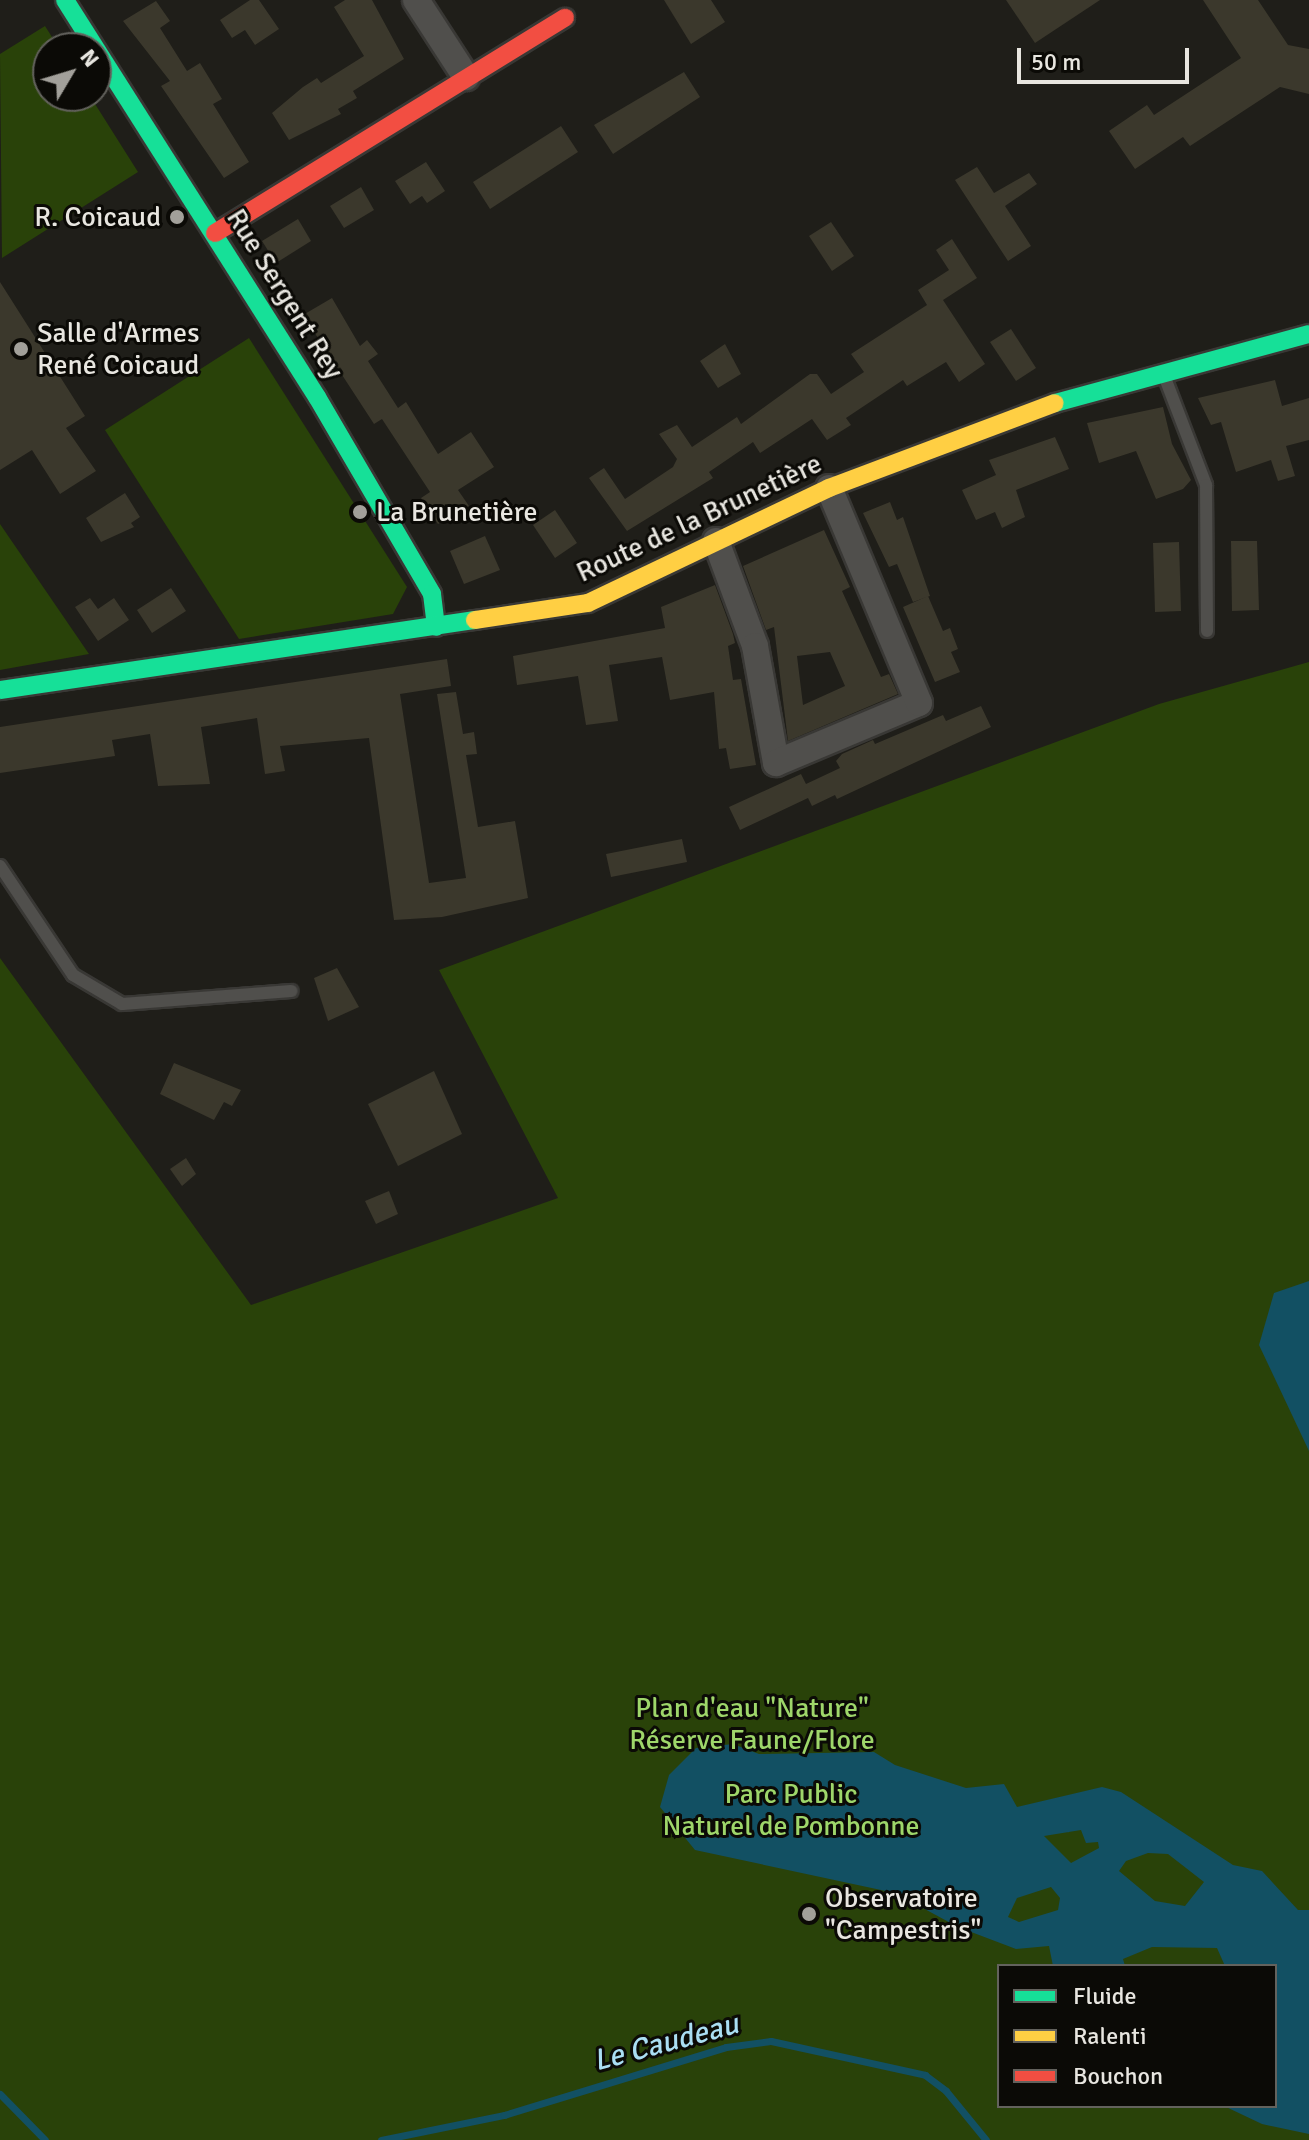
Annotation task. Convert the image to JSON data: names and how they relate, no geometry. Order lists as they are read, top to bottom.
{
  "streets": {
    "street": ["Rue Sergent Rey", "Route de la Brunetière"]
  },
  "crossings": [
    ["Rue Sergent Rey", "Route de la Brunetière"]
  ],
  "water": ["Le Caudeau"],
  "parks": ["Plan d'eau \"Nature\" Réserve Faune/Flore", "Parc Public Naturel de Pombonne"],
  "places": [
    "R. Coicaud",
    "Salle d'Armes René Coicaud",
    "La Brunetière",
    "Observatoire \"Campestris\""
  ],
  "legend": ["Fluide", "Ralenti", "Bouchon"],
  "scale_bar": "50 m",
  "north": "top right"
}
